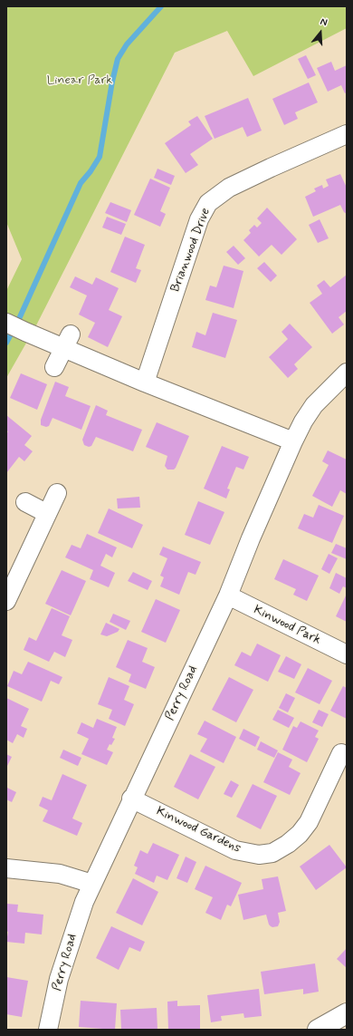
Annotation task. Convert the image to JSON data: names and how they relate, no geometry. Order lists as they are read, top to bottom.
{
  "streets": {
    "street": [
      "Brianwood Drive",
      "Kinwood Park",
      "Perry Road",
      "Kinwood Gardens"
    ]
  },
  "crossings": [
    ["Kinwood Park", "Perry Road"],
    ["Perry Road", "Kinwood Gardens"]
  ],
  "parks": ["Linear Park"],
  "north": "top"
}
